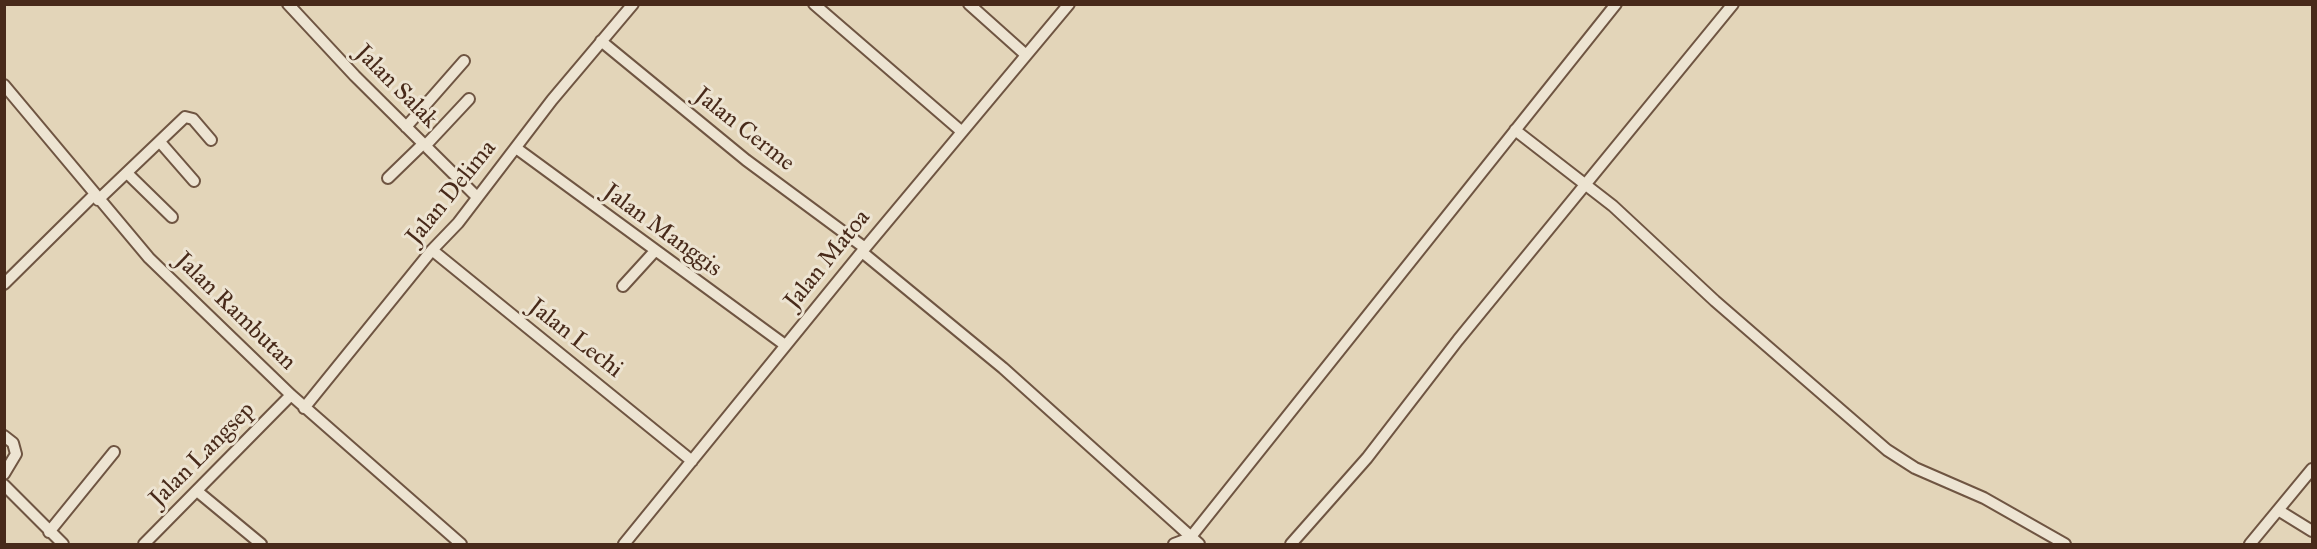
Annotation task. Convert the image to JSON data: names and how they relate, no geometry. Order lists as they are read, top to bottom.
{
  "streets": {
    "street": [
      "Jalan Salak",
      "Jalan Cerme",
      "Jalan Delima",
      "Jalan Manggis",
      "Jalan Matoa",
      "Jalan Rambutan",
      "Jalan Lechi",
      "Jalan Langsep"
    ]
  },
  "crossings": [
    ["Jalan Salak", "Jalan Delima"],
    ["Jalan Cerme", "Jalan Delima"],
    ["Jalan Cerme", "Jalan Matoa"],
    ["Jalan Delima", "Jalan Manggis"],
    ["Jalan Delima", "Jalan Rambutan"],
    ["Jalan Delima", "Jalan Lechi"],
    ["Jalan Manggis", "Jalan Matoa"],
    ["Jalan Matoa", "Jalan Lechi"],
    ["Jalan Rambutan", "Jalan Langsep"]
  ]
}
